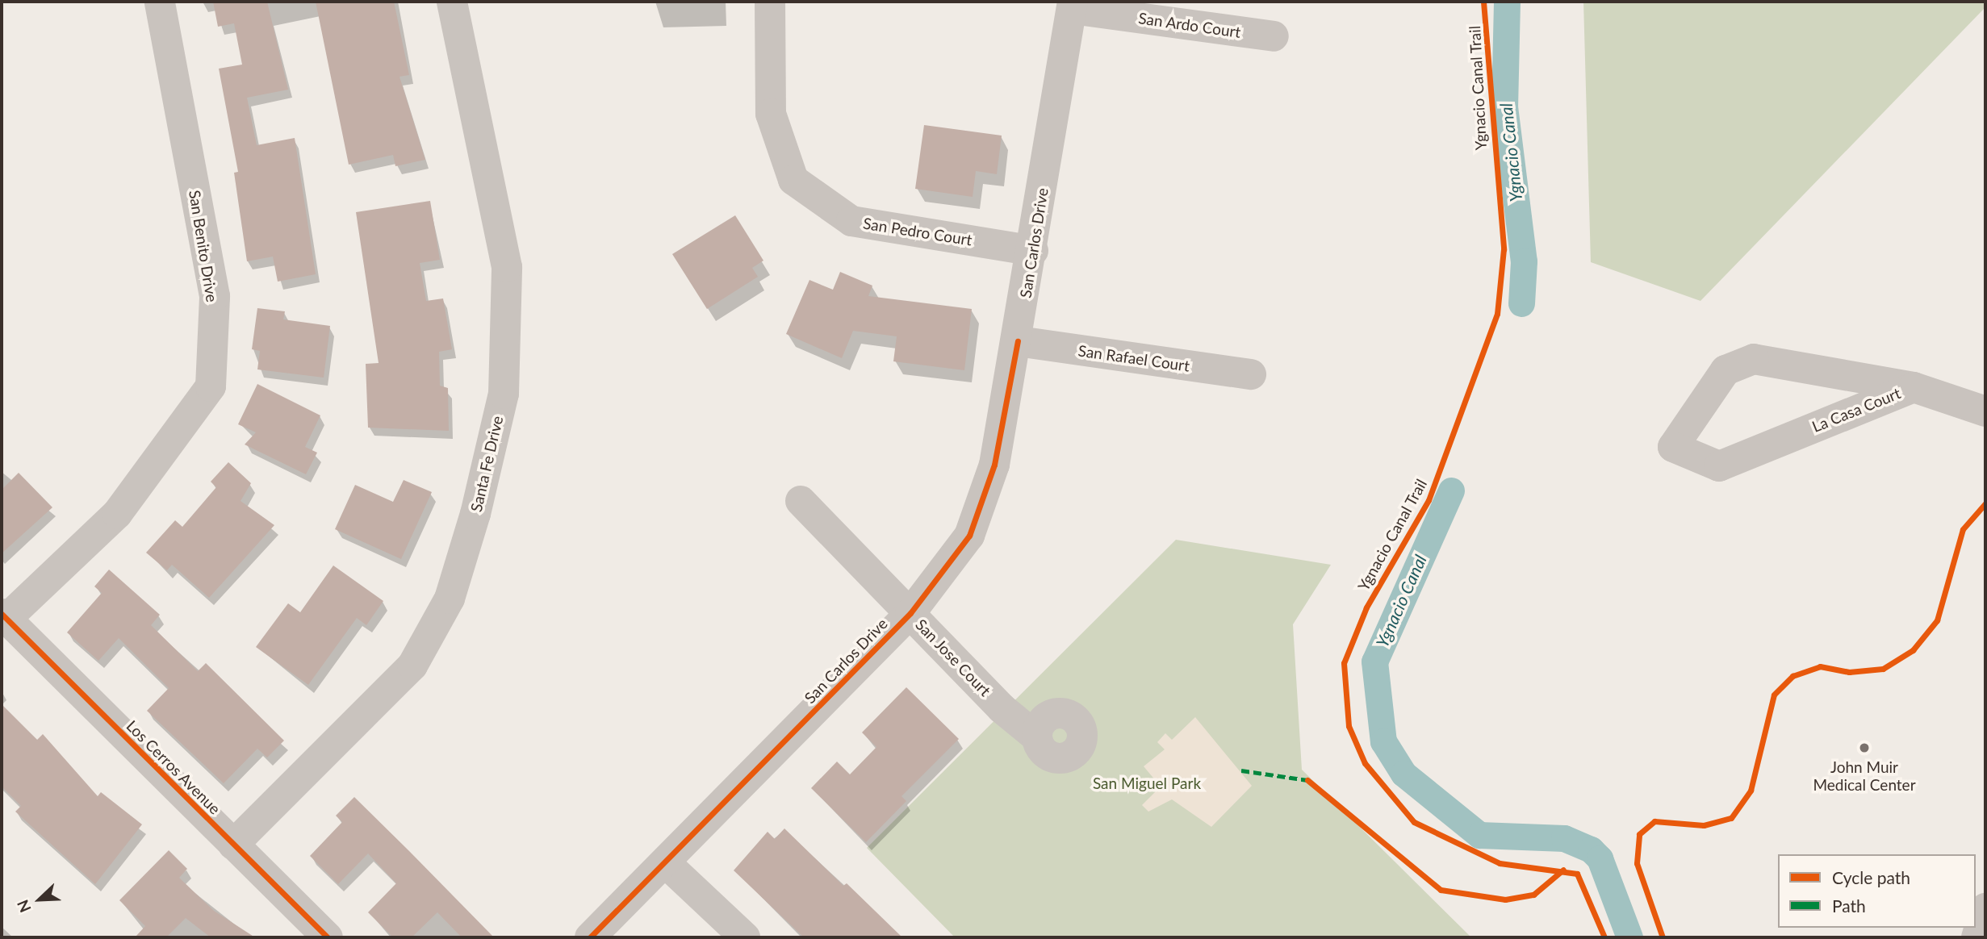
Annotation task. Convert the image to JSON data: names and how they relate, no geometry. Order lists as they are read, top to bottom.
{
  "streets": {
    "street": [
      "San Ardo Court",
      "San Pedro Court",
      "San Carlos Drive",
      "San Benito Drive",
      "San Rafael Court",
      "La Casa Court",
      "Santa Fe Drive",
      "San Jose Court",
      "Los Cerros Avenue"
    ],
    "cycle path": ["Ygnacio Canal Trail"]
  },
  "crossings": [
    ["San Ardo Court", "San Carlos Drive"],
    ["San Pedro Court", "San Carlos Drive"],
    ["San Carlos Drive", "San Rafael Court"],
    ["San Carlos Drive", "San Jose Court"],
    ["San Benito Drive", "Los Cerros Avenue"],
    ["Santa Fe Drive", "Los Cerros Avenue"]
  ],
  "water": ["Ygnacio Canal"],
  "parks": ["San Miguel Park"],
  "places": ["John Muir Medical Center"],
  "legend": ["Cycle path", "Path"],
  "north": "bottom left"
}
